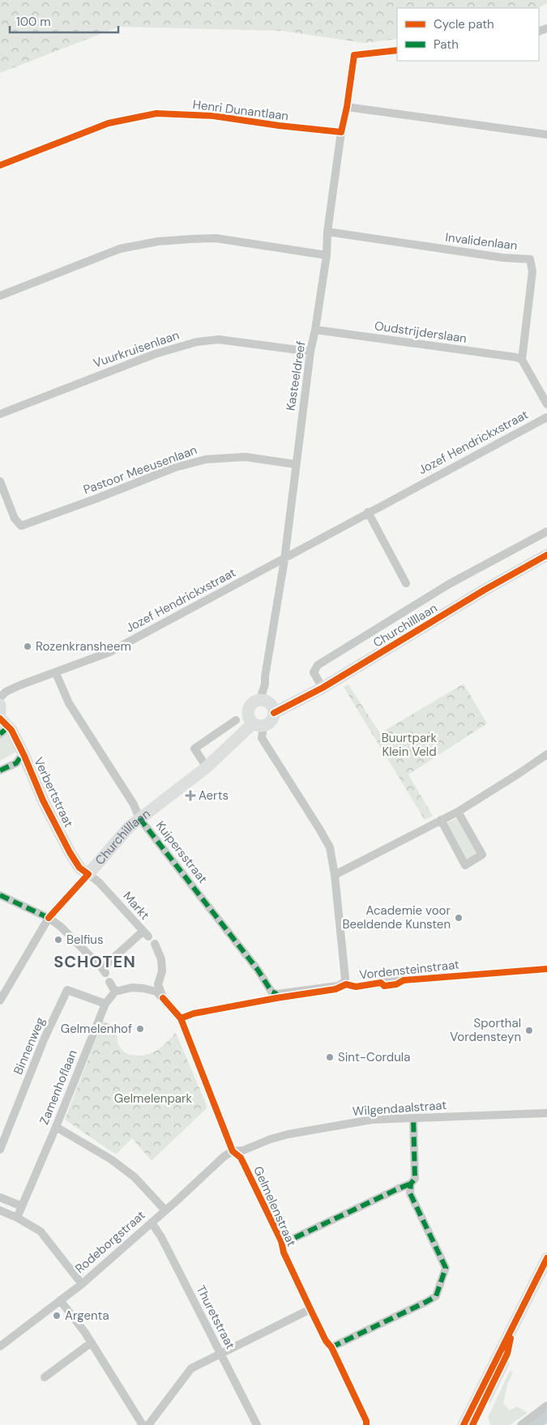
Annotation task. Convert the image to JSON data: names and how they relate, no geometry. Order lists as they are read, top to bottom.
{
  "streets": {
    "street": [
      "Henri Dunantlaan",
      "Invalidenlaan",
      "Oudstrijderslaan",
      "Vuurkruisenlaan",
      "Kasteeldreef",
      "Jozef Hendrickxstraat",
      "Pastoor Meeusenlaan",
      "Churchilllaan",
      "Verbertstraat",
      "Kuipersstraat",
      "Markt",
      "Vordensteinstraat",
      "Binnenweg",
      "Zamenhoflaan",
      "Wilgendaalstraat",
      "Gelmelenstraat",
      "Rodeborgstraat",
      "Thuretstraat"
    ]
  },
  "crossings": [
    ["Henri Dunantlaan", "Kasteeldreef"],
    ["Invalidenlaan", "Oudstrijderslaan"],
    ["Invalidenlaan", "Kasteeldreef"],
    ["Oudstrijderslaan", "Kasteeldreef"],
    ["Vuurkruisenlaan", "Kasteeldreef"],
    ["Kasteeldreef", "Jozef Hendrickxstraat"],
    ["Kasteeldreef", "Pastoor Meeusenlaan"],
    ["Kasteeldreef", "Churchilllaan"],
    ["Jozef Hendrickxstraat", "Kuipersstraat"],
    ["Churchilllaan", "Verbertstraat"],
    ["Churchilllaan", "Kuipersstraat"],
    ["Churchilllaan", "Markt"],
    ["Verbertstraat", "Markt"],
    ["Vordensteinstraat", "Gelmelenstraat"],
    ["Binnenweg", "Zamenhoflaan"],
    ["Wilgendaalstraat", "Gelmelenstraat"],
    ["Wilgendaalstraat", "Rodeborgstraat"],
    ["Gelmelenstraat", "Rodeborgstraat"],
    ["Rodeborgstraat", "Thuretstraat"]
  ],
  "districts": ["SCHOTEN"],
  "parks": ["Buurtpark Klein Veld", "Gelmelenpark"],
  "places": {
    "other": [
      "Rozenkransheem",
      "Academie voor Beeldende Kunsten",
      "Belfius",
      "Gelmelenhof",
      "Sporthal Vordensteyn",
      "Sint-Cordula",
      "Argenta"
    ],
    "health": ["Aerts"]
  },
  "legend": ["Cycle path", "Path"],
  "scale_bar": "100 m"
}
